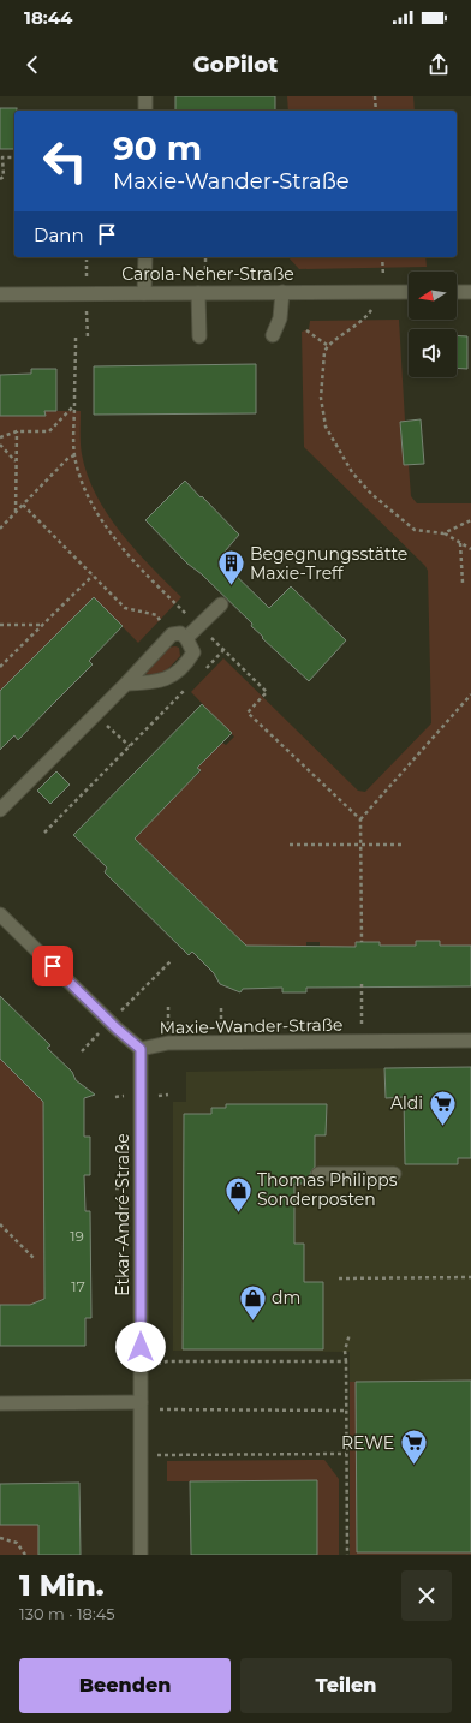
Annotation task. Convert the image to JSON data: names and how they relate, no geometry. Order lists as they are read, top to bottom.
{
  "streets": {
    "street": ["Carola-Neher-Straße", "Maxie-Wander-Straße", "Etkar-André-Straße"]
  },
  "crossings": [
    ["Maxie-Wander-Straße", "Etkar-André-Straße"]
  ],
  "places": {
    "building": ["Begegnungsstätte Maxie-Treff"],
    "supermarket": ["Aldi", "REWE"],
    "shop": ["Thomas Philipps Sonderposten", "dm"]
  },
  "house_numbers": ["19", "17"],
  "north": "left",
  "page": {
    "status": "18:44",
    "header": "GoPilot",
    "turn": ["90 m", "Maxie-Wander-Straße"],
    "then": "Dann",
    "heading": ["1 Min.", "130 m · 18:45"],
    "buttons": ["Beenden", "Teilen"]
  }
}
